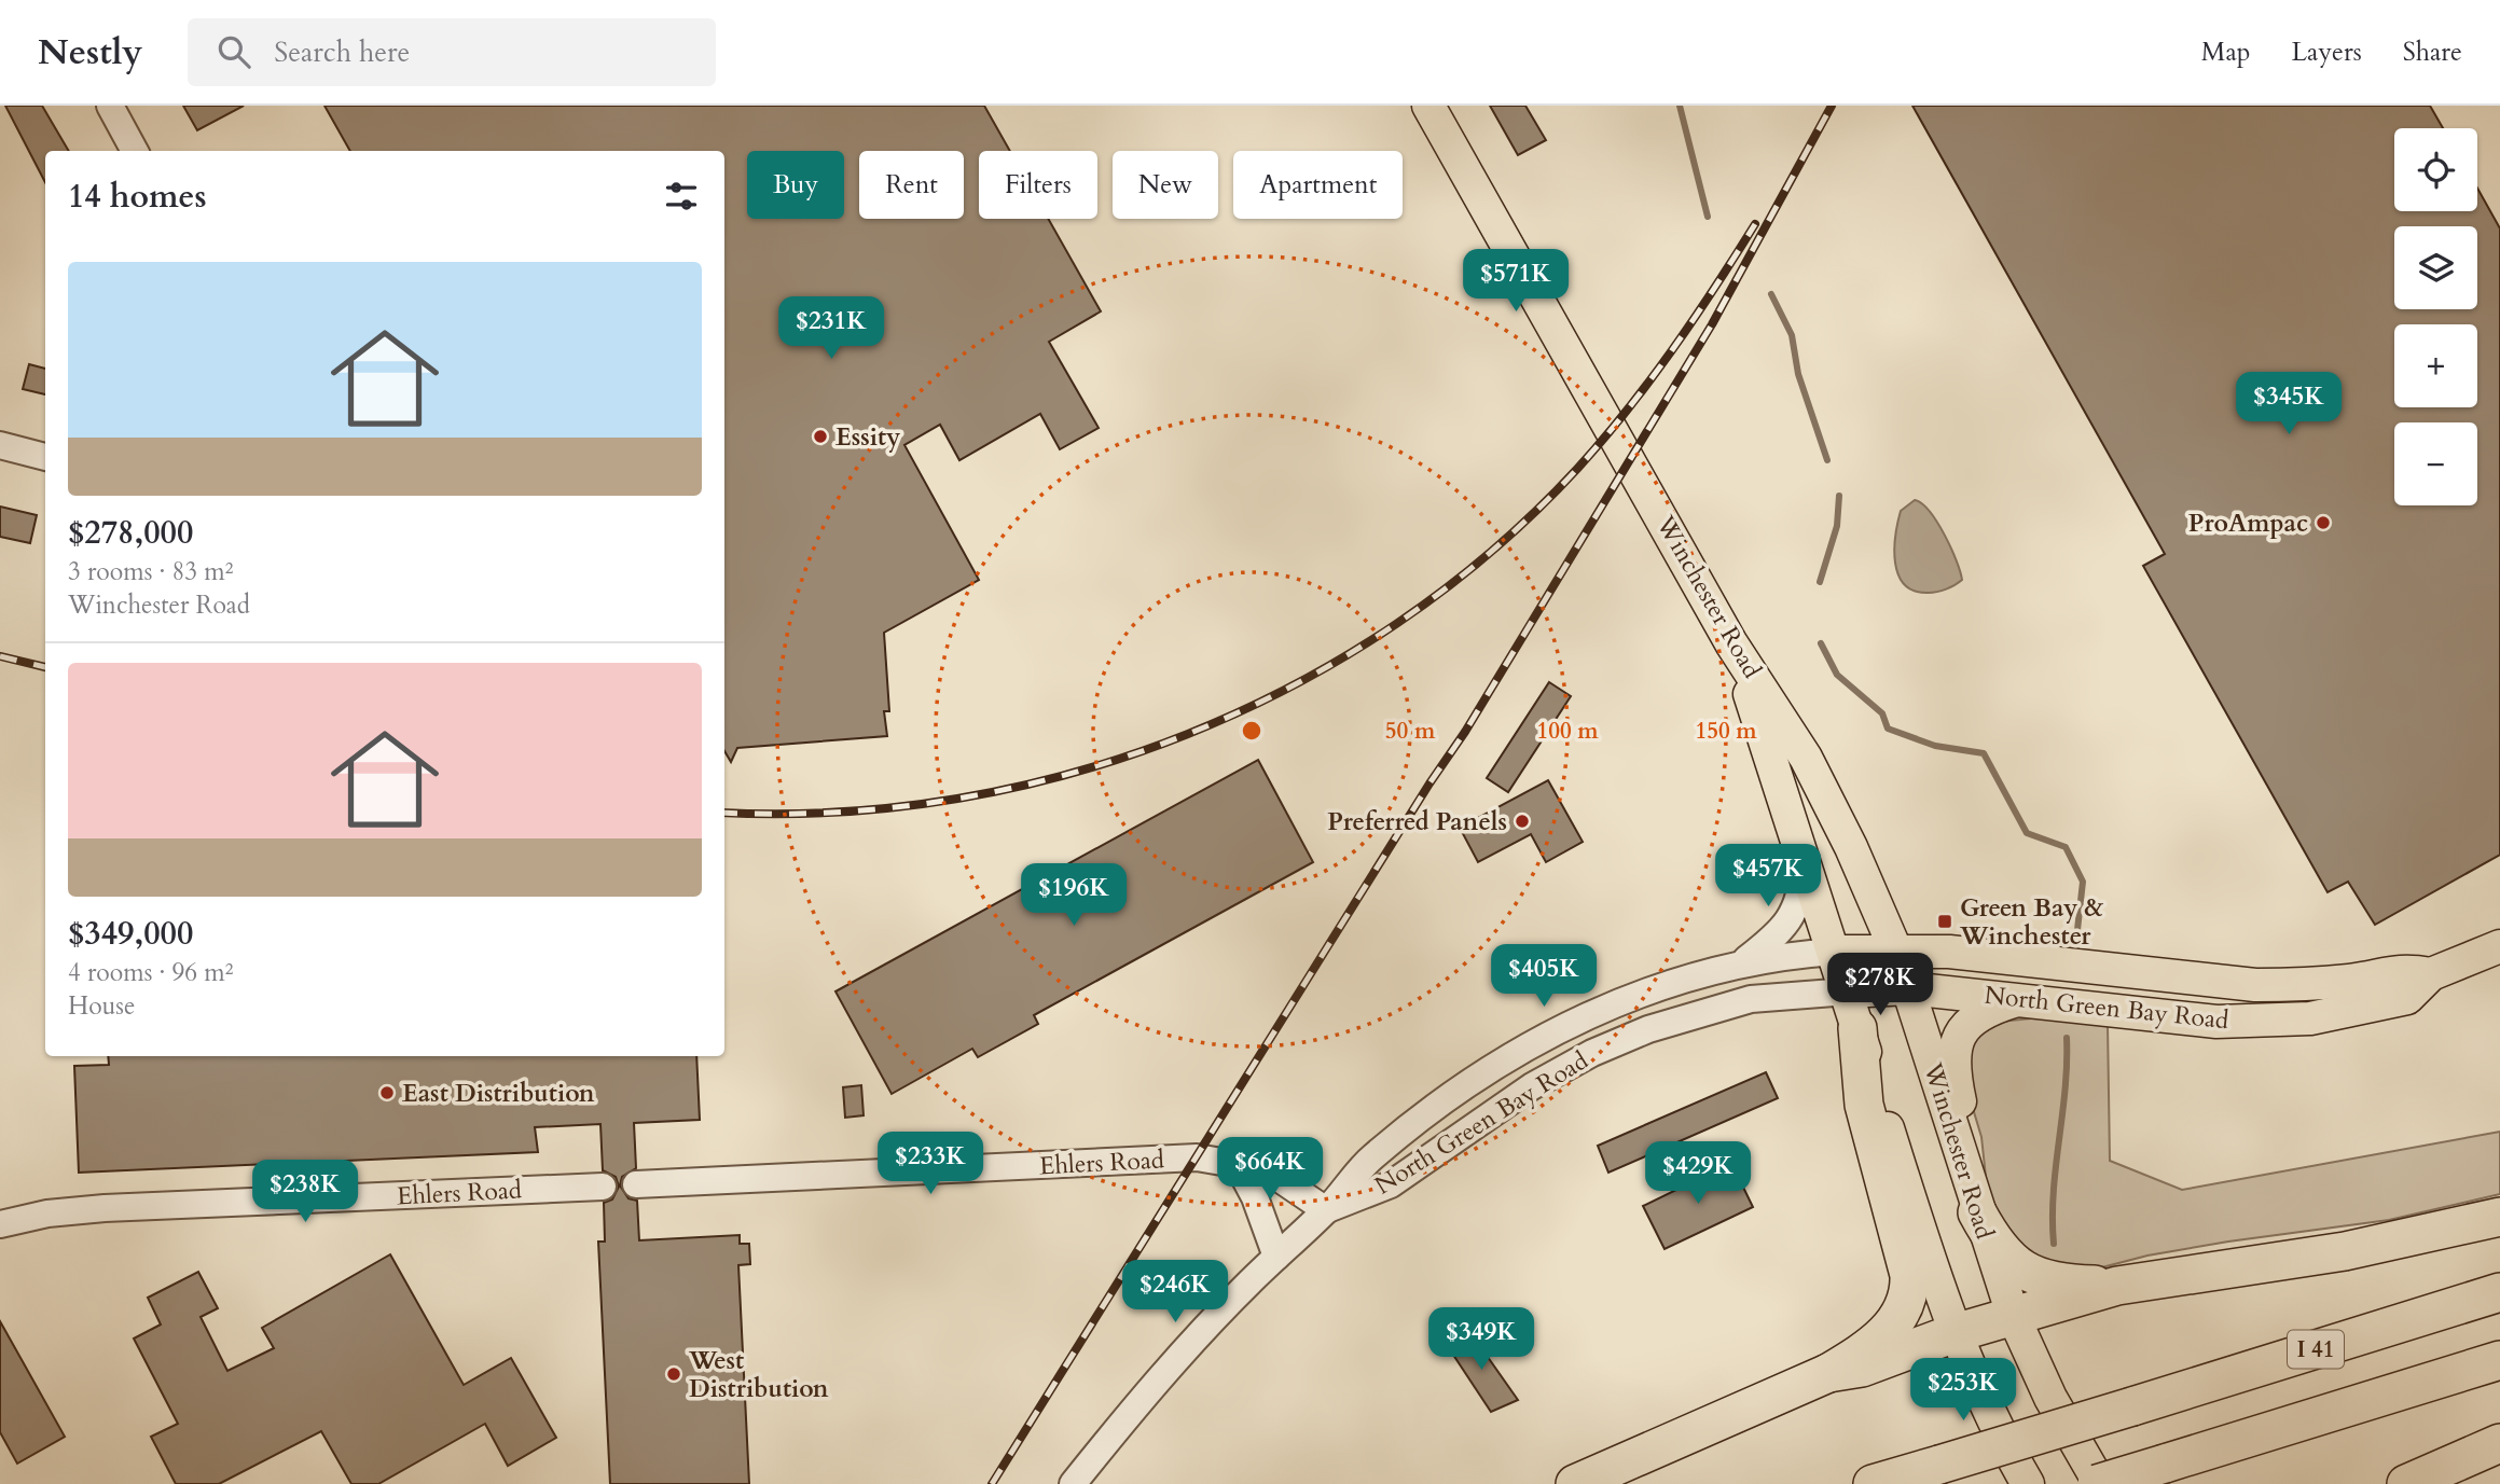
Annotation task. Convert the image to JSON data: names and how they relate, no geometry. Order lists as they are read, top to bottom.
{
  "streets": {
    "highway": ["I 41"],
    "main road": ["Winchester Road", "North Green Bay Road"],
    "street": ["Ehlers Road"]
  },
  "crossings": [
    ["Winchester Road", "North Green Bay Road"],
    ["North Green Bay Road", "Ehlers Road"]
  ],
  "places": {
    "other": [
      "Essity",
      "ProAmpac",
      "Preferred Panels",
      "East Distribution",
      "West Distribution"
    ],
    "transit": ["Green Bay & Winchester"]
  },
  "page": {
    "header": "Nestly",
    "search": "Search here",
    "nav": ["Map", "Layers", "Share"],
    "map_buttons": ["+", "−"],
    "chip": [
      "Buy",
      "Rent",
      "Filters",
      "New",
      "Apartment"
    ],
    "heading": "14 homes",
    "list": [
      {
        "name": "$278,000",
        "note": "3 rooms · 83 m² · Winchester Road"
      },
      {
        "name": "$349,000",
        "note": "4 rooms · 96 m² · House"
      }
    ],
    "price": [
      "$571K",
      "$231K",
      "$345K",
      "$457K",
      "$196K",
      "$405K",
      "$278K",
      "$233K",
      "$664K",
      "$429K",
      "$238K",
      "$246K",
      "$349K",
      "$253K"
    ]
  },
  "rings": ["50 m", "100 m", "150 m"]
}
